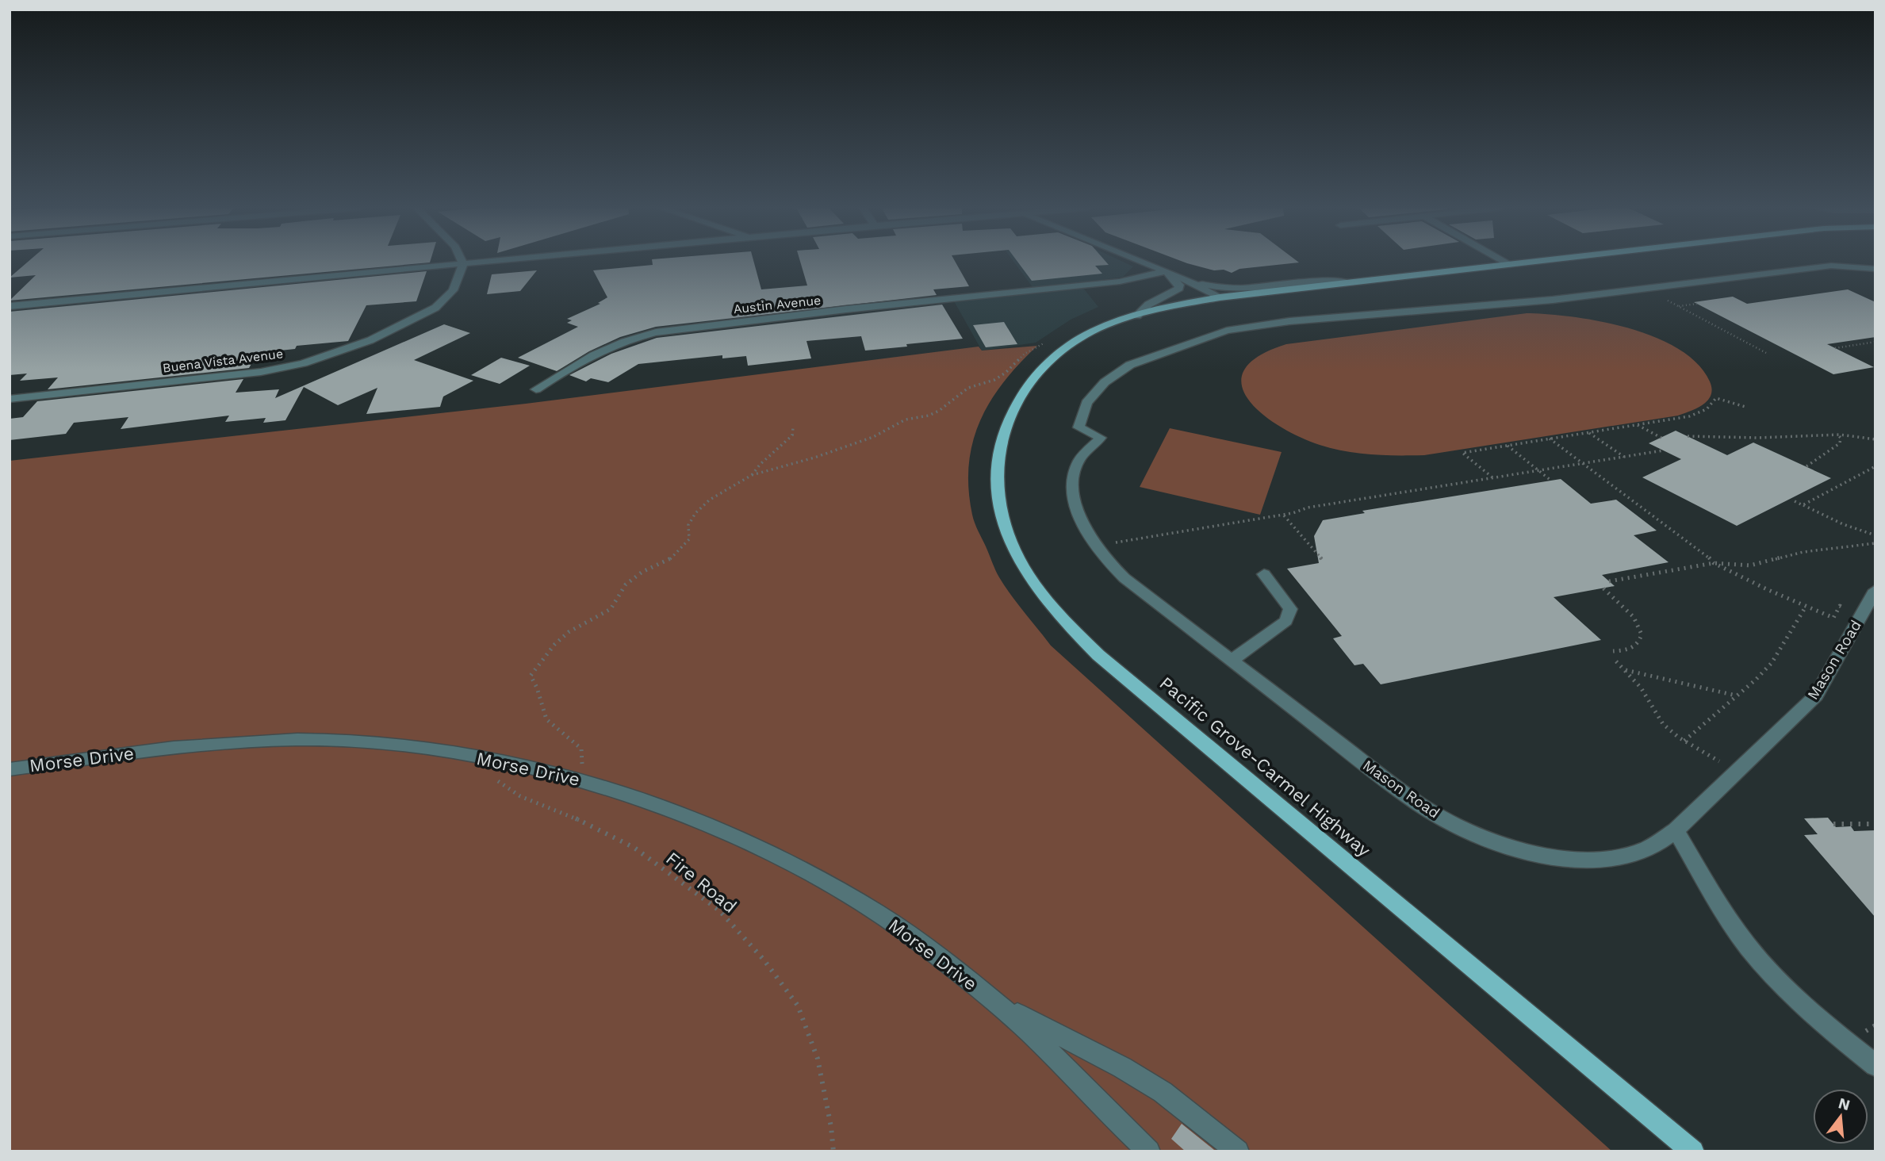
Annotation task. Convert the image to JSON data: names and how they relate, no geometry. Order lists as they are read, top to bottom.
{
  "streets": {
    "main road": ["Pacific Grove-Carmel Highway"],
    "street": [
      "Austin Avenue",
      "Buena Vista Avenue",
      "Mason Road",
      "Morse Drive"
    ],
    "path": ["Fire Road"]
  },
  "north": "top"
}
